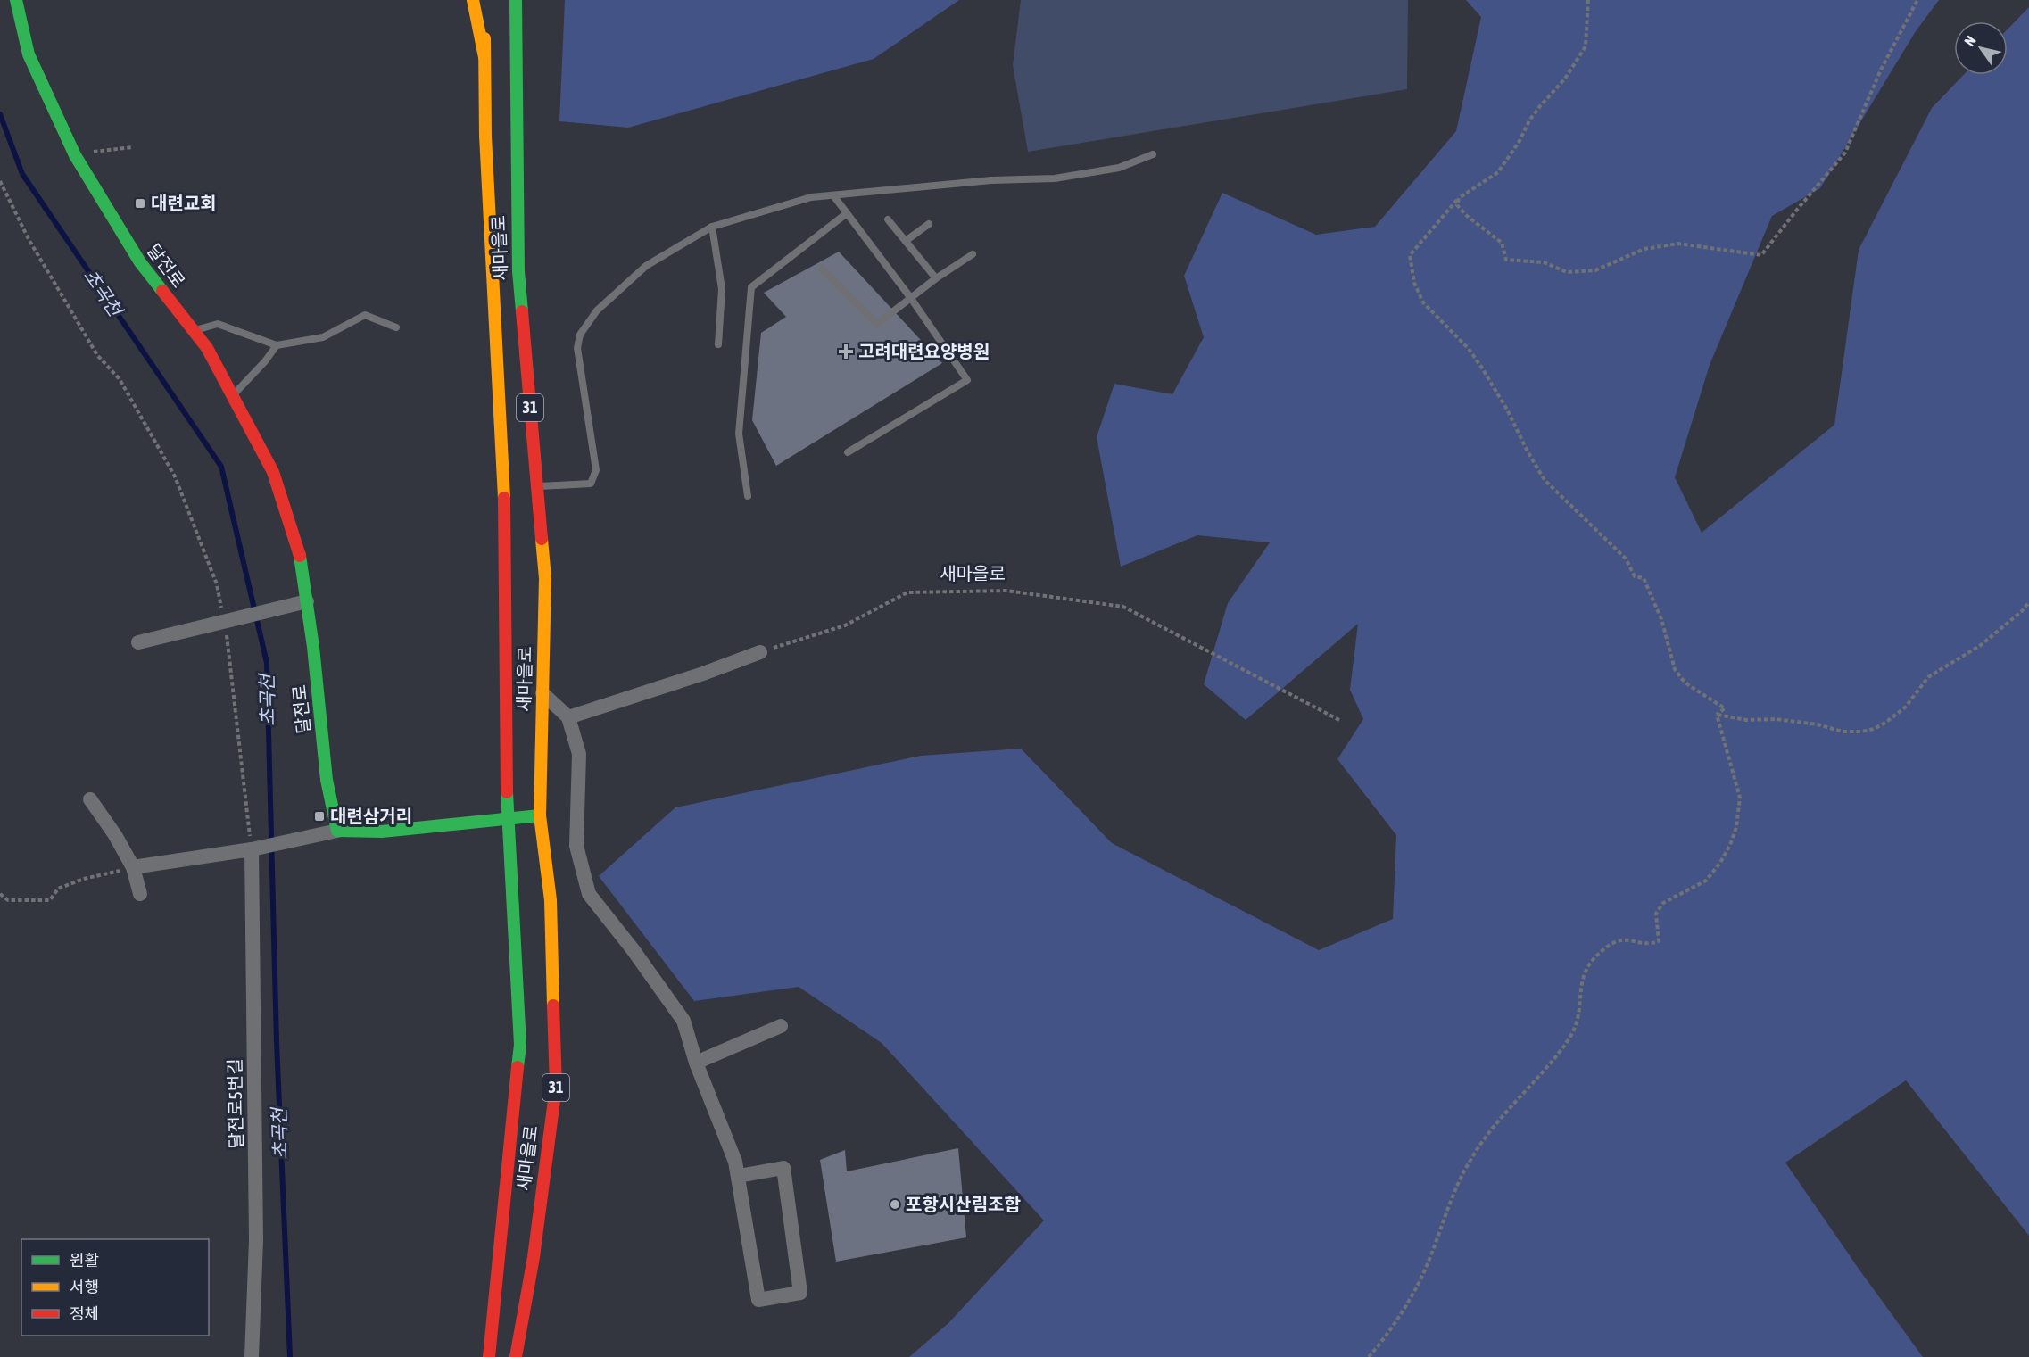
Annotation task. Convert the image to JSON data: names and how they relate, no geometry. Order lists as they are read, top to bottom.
{
  "streets": {
    "main road": ["새마을로", "달전로", "31"],
    "street": ["달전로5번길"]
  },
  "water": ["초곡천"],
  "places": {
    "transit": ["대련교회", "대련삼거리"],
    "health": ["고려대련요양병원"],
    "other": ["포항시산림조합"]
  },
  "legend": ["원활", "서행", "정체"],
  "north": "top left"
}
